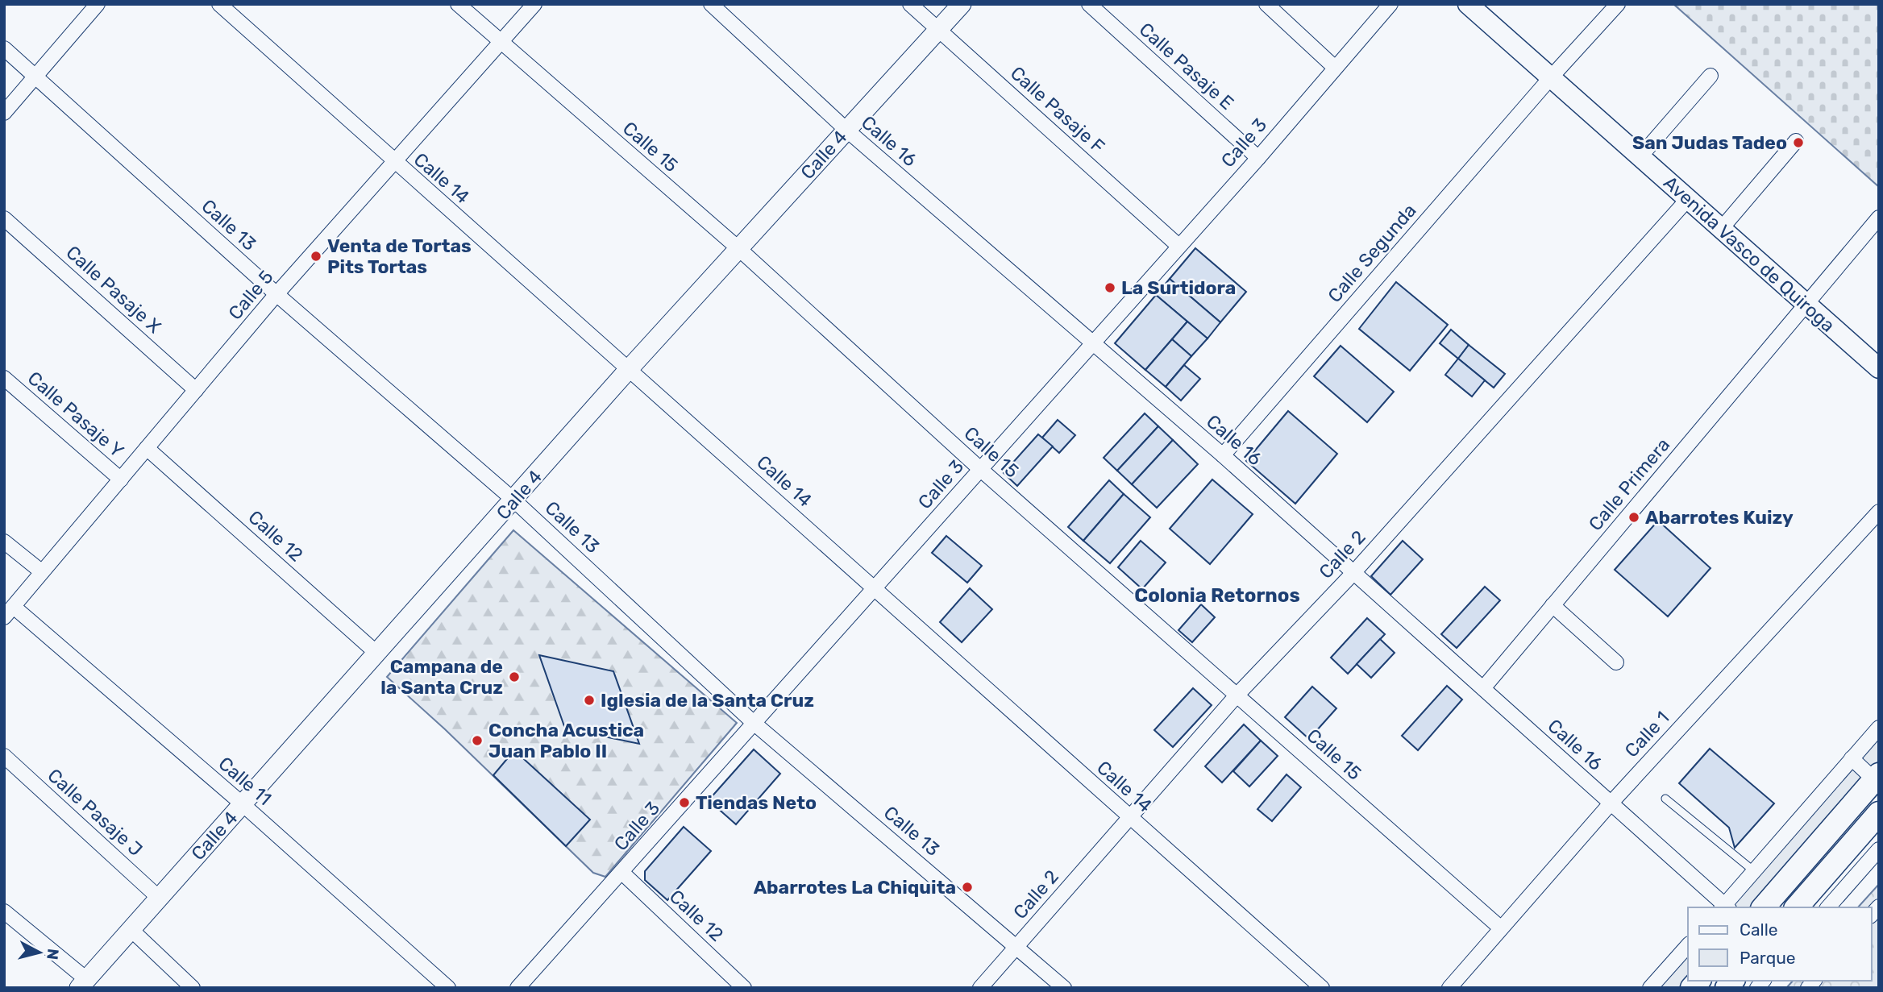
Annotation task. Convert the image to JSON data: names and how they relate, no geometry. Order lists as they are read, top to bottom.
{
  "streets": {
    "main road": ["Avenida Vasco de Quiroga"],
    "street": [
      "Calle Pasaje E",
      "Calle Pasaje F",
      "Calle 16",
      "Calle 3",
      "Calle 15",
      "Calle 4",
      "Calle 14",
      "Calle 13",
      "Calle Segunda",
      "Calle Pasaje X",
      "Calle 5",
      "Calle Pasaje Y",
      "Calle Primera",
      "Calle 12",
      "Calle 2",
      "Calle 1",
      "Calle 11",
      "Calle Pasaje J"
    ]
  },
  "crossings": [
    ["Calle Pasaje E", "Calle 3"],
    ["Calle Pasaje F", "Calle 3"],
    ["Calle Pasaje F", "Calle 4"],
    ["Calle 16", "Calle 3"],
    ["Calle 16", "Calle 4"],
    ["Calle 16", "Calle Segunda"],
    ["Calle 16", "Calle Primera"],
    ["Calle 16", "Calle 2"],
    ["Calle 16", "Calle 1"],
    ["Calle 3", "Calle 15"],
    ["Calle 3", "Calle 14"],
    ["Calle 3", "Calle 13"],
    ["Calle 3", "Calle 12"],
    ["Calle 15", "Calle 4"],
    ["Calle 15", "Calle 5"],
    ["Calle 15", "Calle 2"],
    ["Calle 15", "Calle 1"],
    ["Calle 4", "Calle 14"],
    ["Calle 4", "Calle 13"],
    ["Calle 4", "Calle 12"],
    ["Calle 4", "Calle 11"],
    ["Calle 4", "Calle Pasaje J"],
    ["Calle 14", "Calle 5"],
    ["Calle 14", "Calle 2"],
    ["Calle 13", "Calle 5"],
    ["Calle 13", "Calle 2"],
    ["Calle Segunda", "Avenida Vasco de Quiroga"],
    ["Avenida Vasco de Quiroga", "Calle Primera"],
    ["Avenida Vasco de Quiroga", "Calle 2"],
    ["Calle Pasaje X", "Calle 5"],
    ["Calle 5", "Calle Pasaje Y"],
    ["Calle 5", "Calle 12"],
    ["Calle 5", "Calle 11"]
  ],
  "districts": ["Colonia Retornos"],
  "places": [
    "San Judas Tadeo",
    "Venta de Tortas Pits Tortas",
    "La Surtidora",
    "Abarrotes Kuizy",
    "Campana de la Santa Cruz",
    "Iglesia de la Santa Cruz",
    "Concha Acustica Juan Pablo II",
    "Tiendas Neto",
    "Abarrotes La Chiquita"
  ],
  "legend": ["Calle", "Parque"],
  "north": "right"
}
